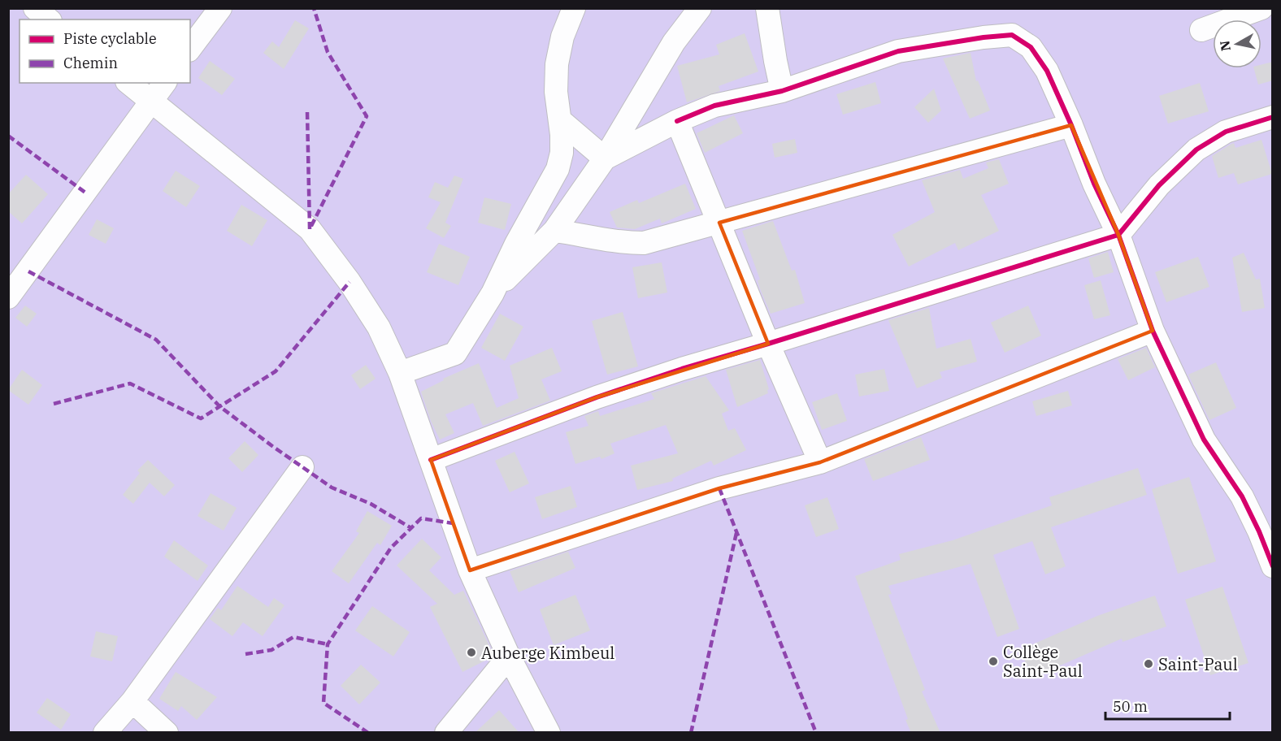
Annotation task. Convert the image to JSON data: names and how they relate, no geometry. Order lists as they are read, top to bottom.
{
  "places": ["Auberge Kimbeul", "Collège Saint-Paul", "Saint-Paul"],
  "legend": ["Piste cyclable", "Chemin"],
  "scale_bar": "50 m",
  "north": "left"
}
